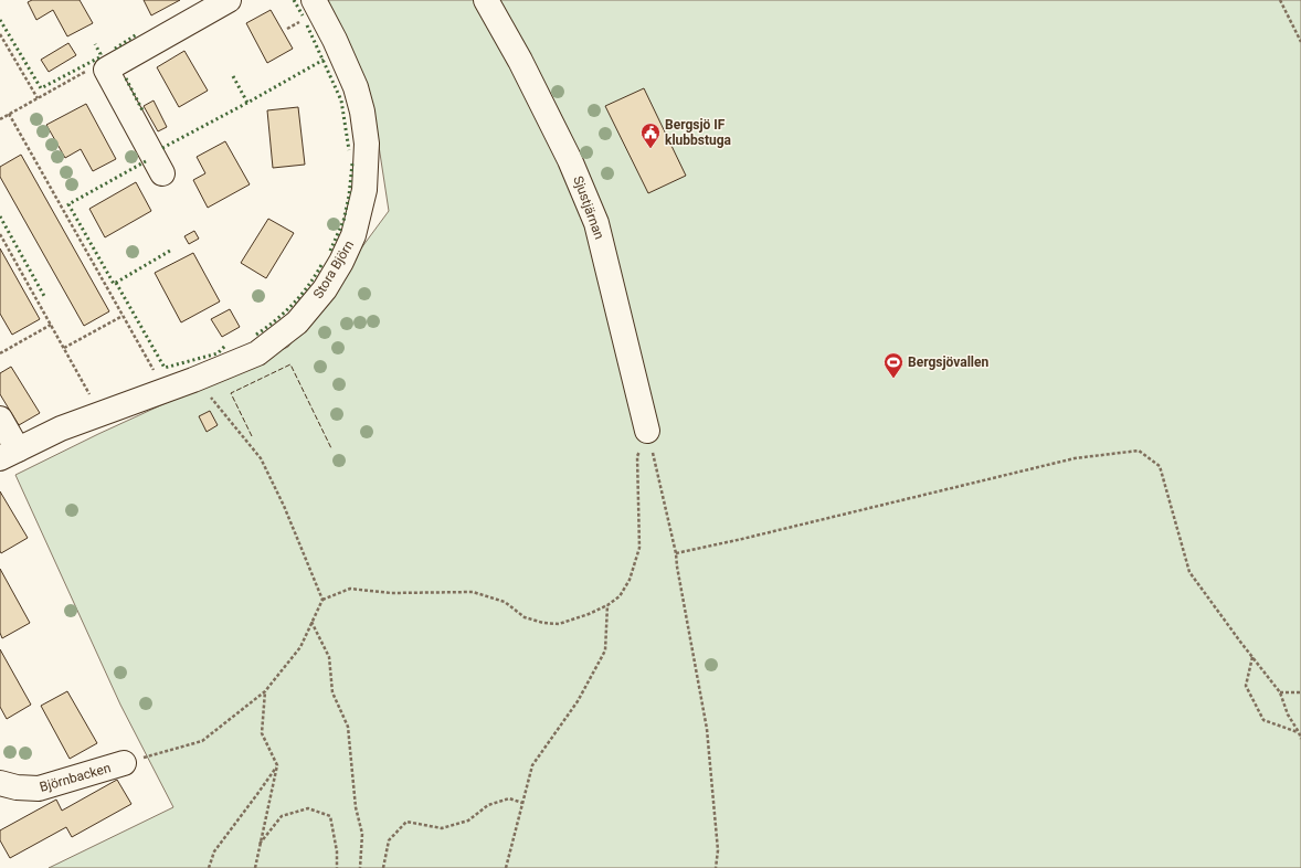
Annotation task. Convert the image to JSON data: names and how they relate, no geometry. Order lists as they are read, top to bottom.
{
  "streets": {
    "street": ["Sjustjärnan", "Stora Björn", "Björnbacken"]
  },
  "places": {
    "public building": ["Bergsjö IF klubbstuga"],
    "sports": ["Bergsjövallen"]
  }
}
